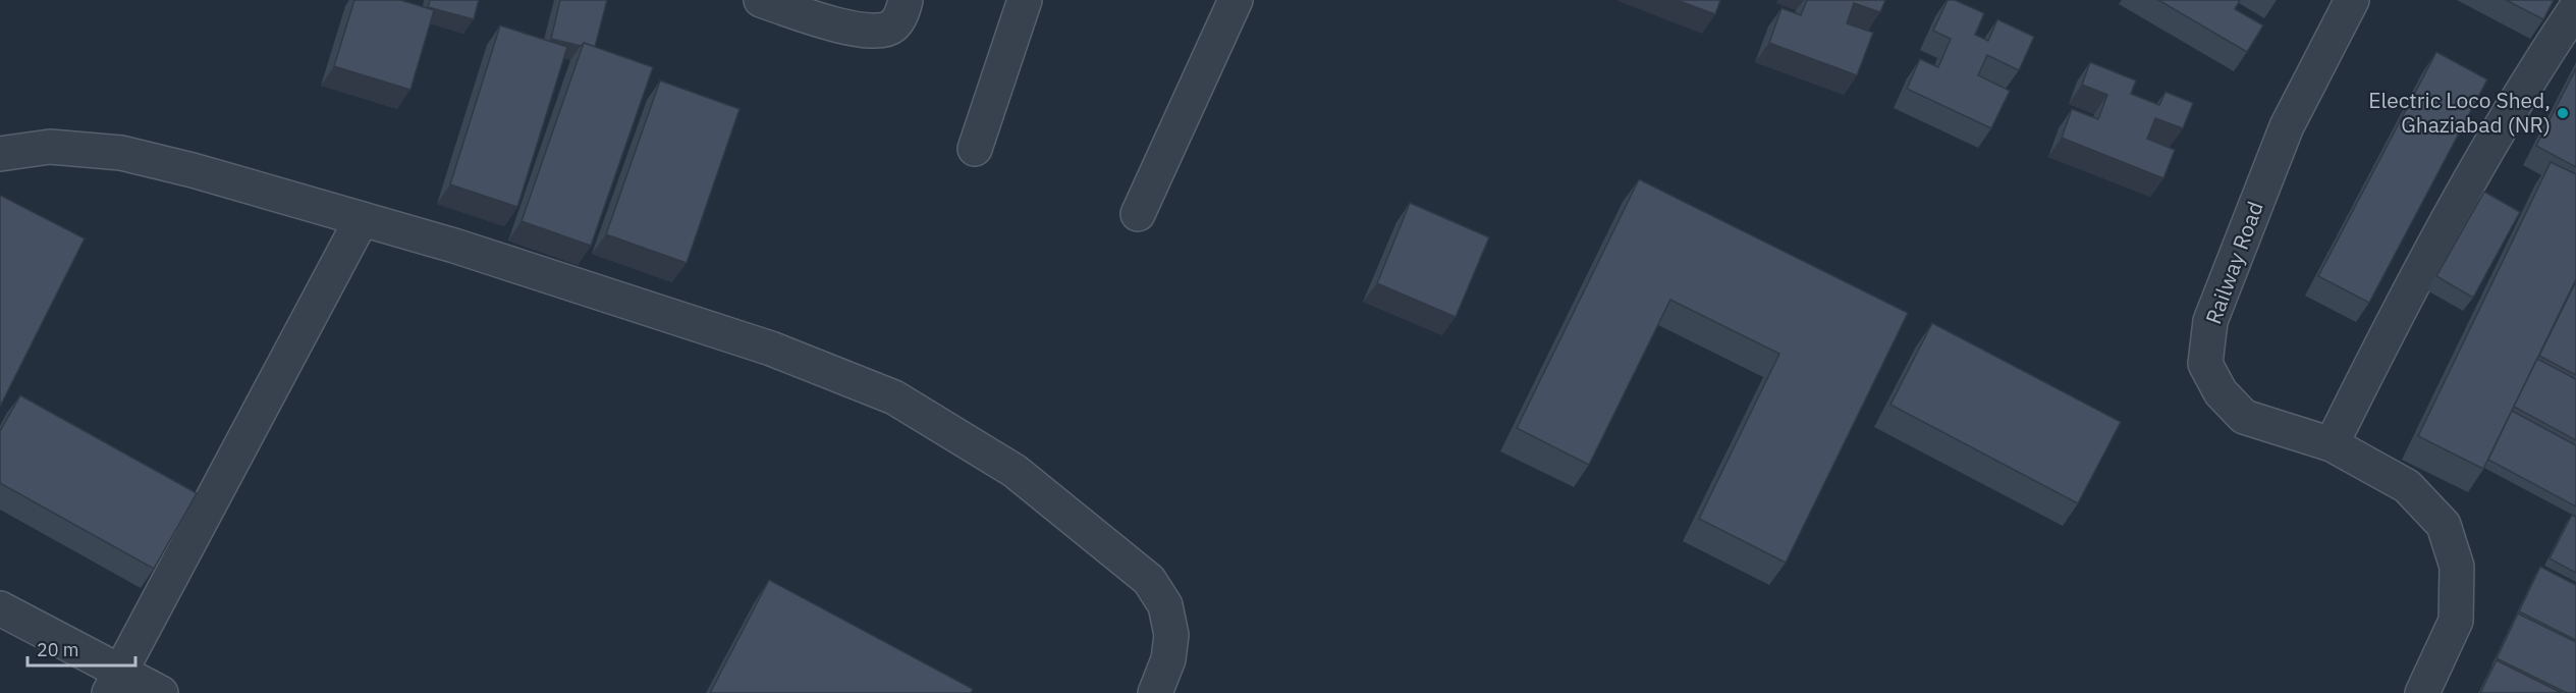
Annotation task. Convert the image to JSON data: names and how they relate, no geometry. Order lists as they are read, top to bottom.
{
  "streets": {
    "street": ["Railway Road"]
  },
  "places": ["Electric Loco Shed, Ghaziabad (NR)"],
  "scale_bar": "20 m"
}
